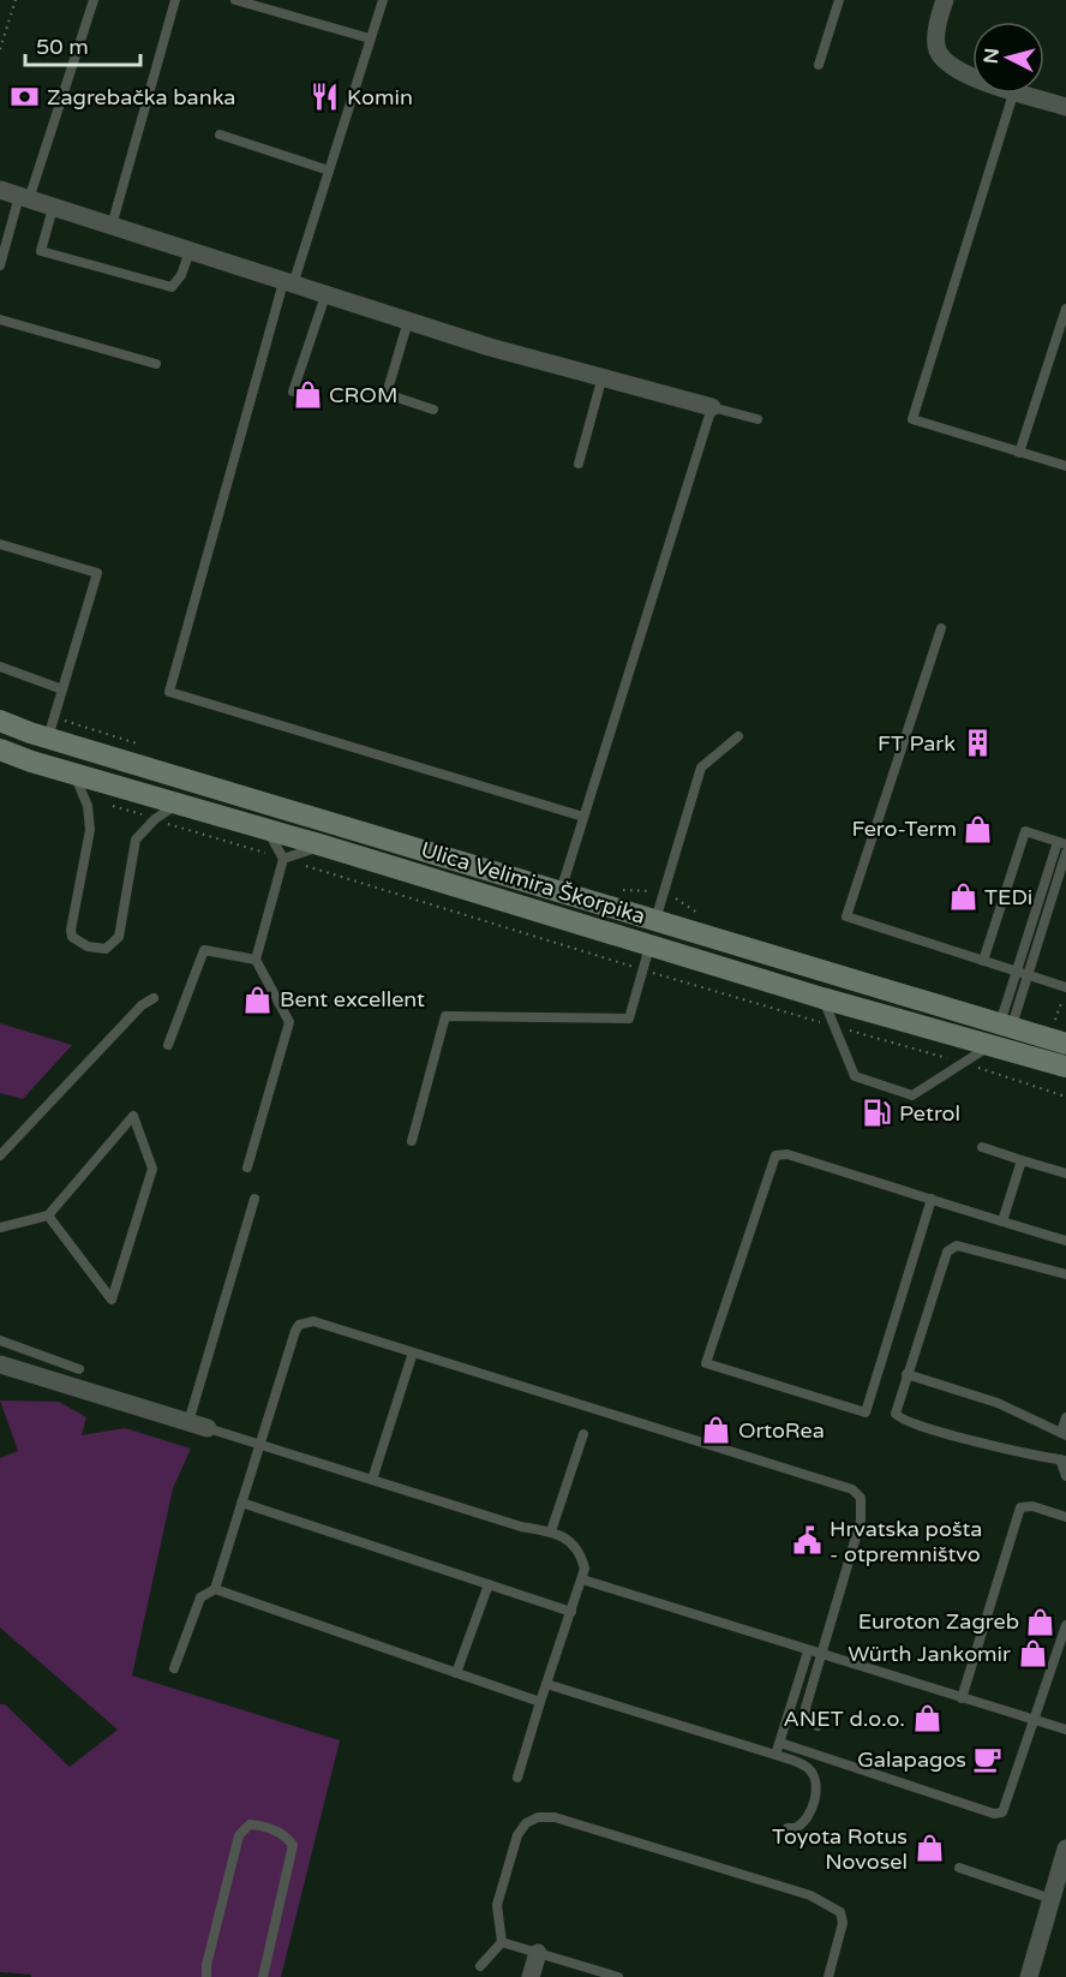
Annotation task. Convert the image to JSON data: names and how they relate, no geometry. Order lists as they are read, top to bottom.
{
  "streets": {
    "main road": ["Ulica Velimira Škorpika"]
  },
  "places": {
    "bank": ["Zagrebačka banka"],
    "restaurant": ["Komin"],
    "shop": [
      "CROM",
      "Fero-Term",
      "TEDi",
      "Bent excellent",
      "OrtoRea",
      "Euroton Zagreb",
      "Würth Jankomir",
      "ANET d.o.o.",
      "Toyota Rotus Novosel"
    ],
    "building": ["FT Park"],
    "fuel station": ["Petrol"],
    "public building": ["Hrvatska pošta - otpremništvo"],
    "cafe": ["Galapagos"]
  },
  "scale_bar": "50 m",
  "north": "left"
}
